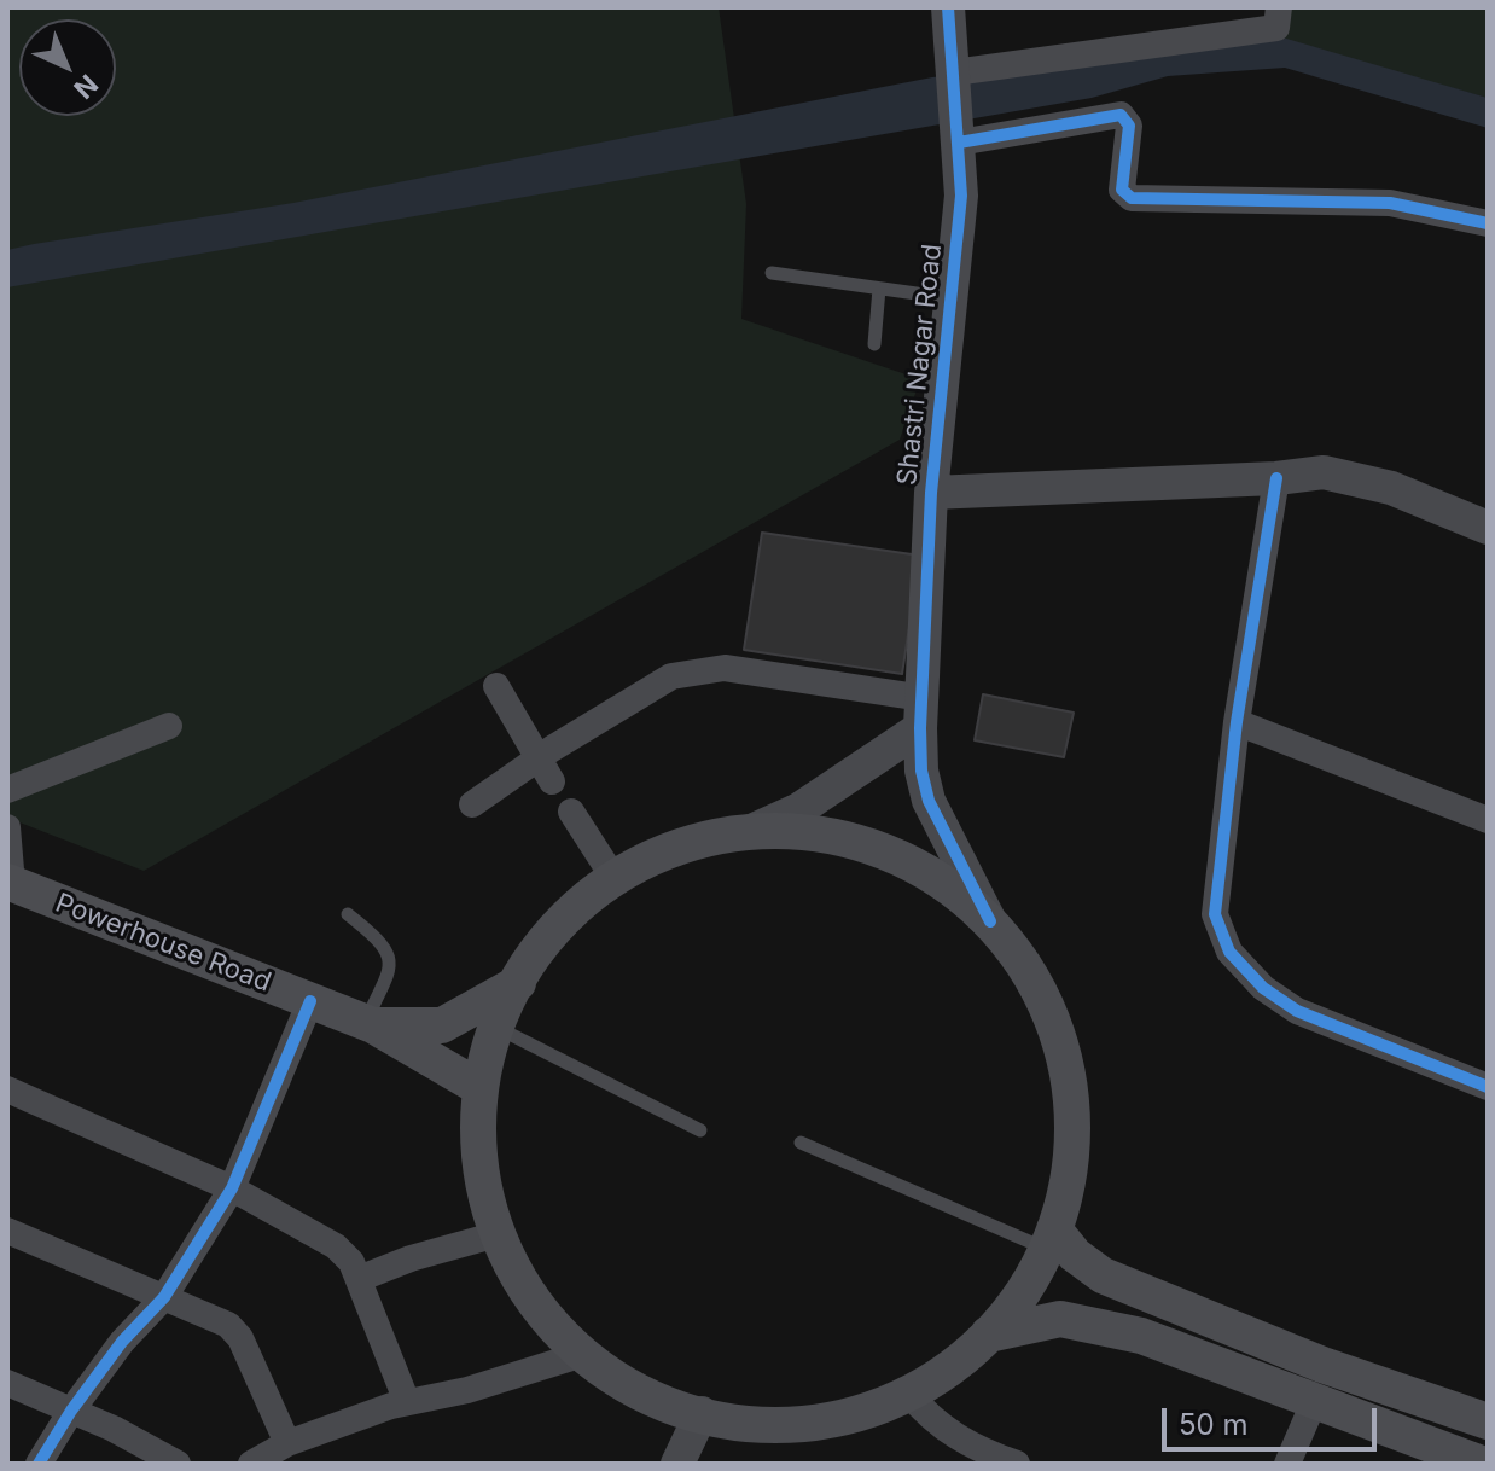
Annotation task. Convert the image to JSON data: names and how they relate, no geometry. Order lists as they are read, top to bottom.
{
  "streets": {
    "main road": ["Powerhouse Road"],
    "street": ["Shastri Nagar Road"]
  },
  "scale_bar": "50 m",
  "north": "bottom right"
}
